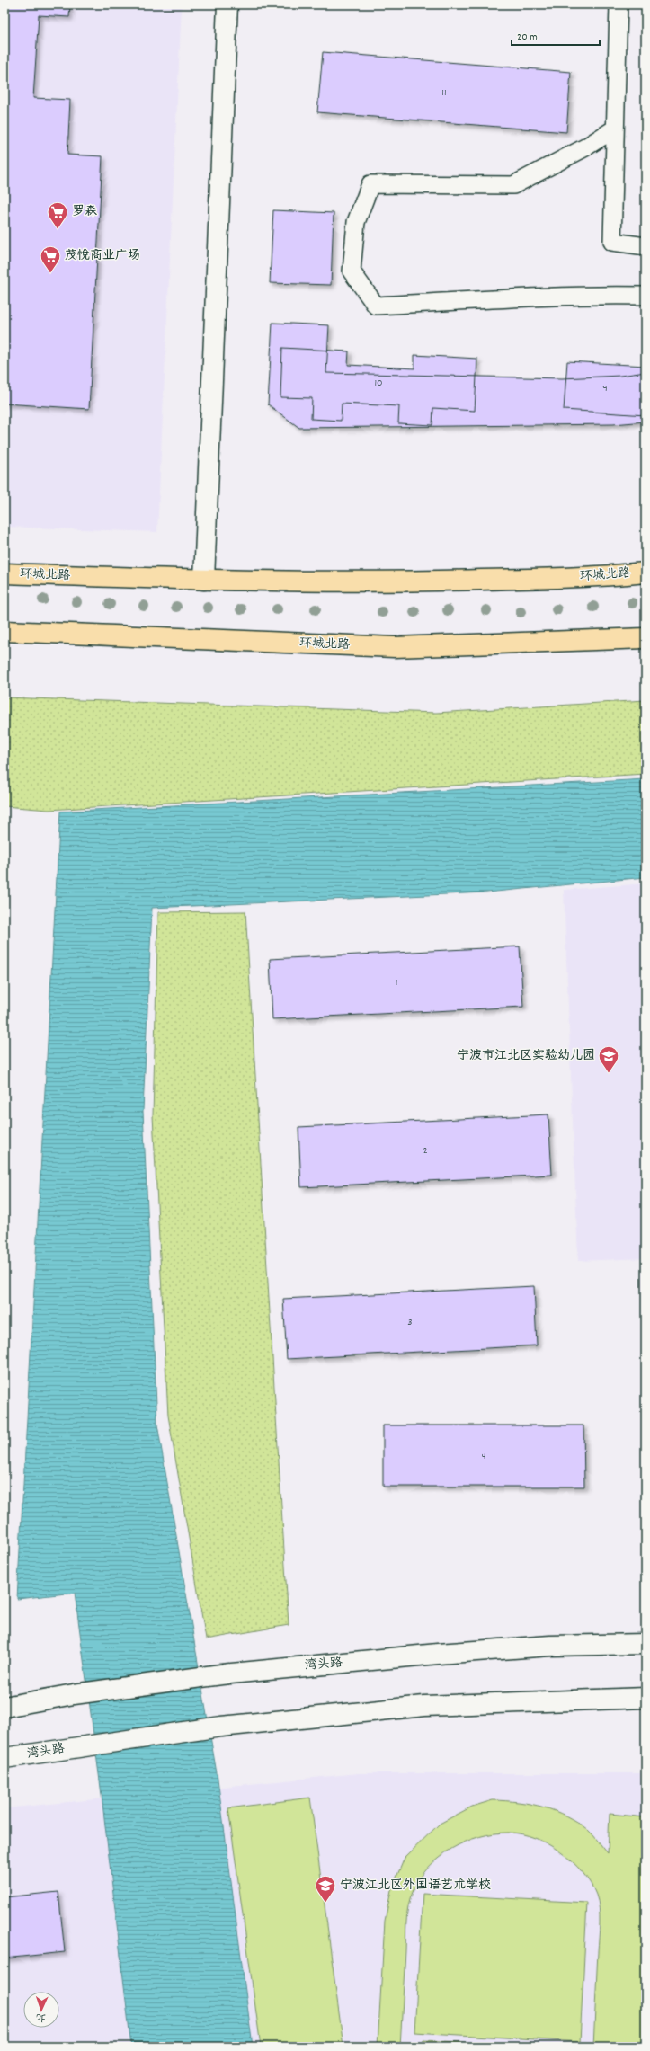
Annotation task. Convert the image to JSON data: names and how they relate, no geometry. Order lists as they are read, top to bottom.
{
  "streets": {
    "main road": ["环城北路", "湾头路"]
  },
  "places": {
    "supermarket": ["罗森", "茂悦商业广场"],
    "school or university": ["宁波市江北区实验幼儿园", "宁波江北区外国语艺术学校"]
  },
  "house_numbers": [
    "11",
    "10",
    "9",
    "1",
    "2",
    "3",
    "4"
  ],
  "scale_bar": "20 m",
  "north": "bottom"
}
